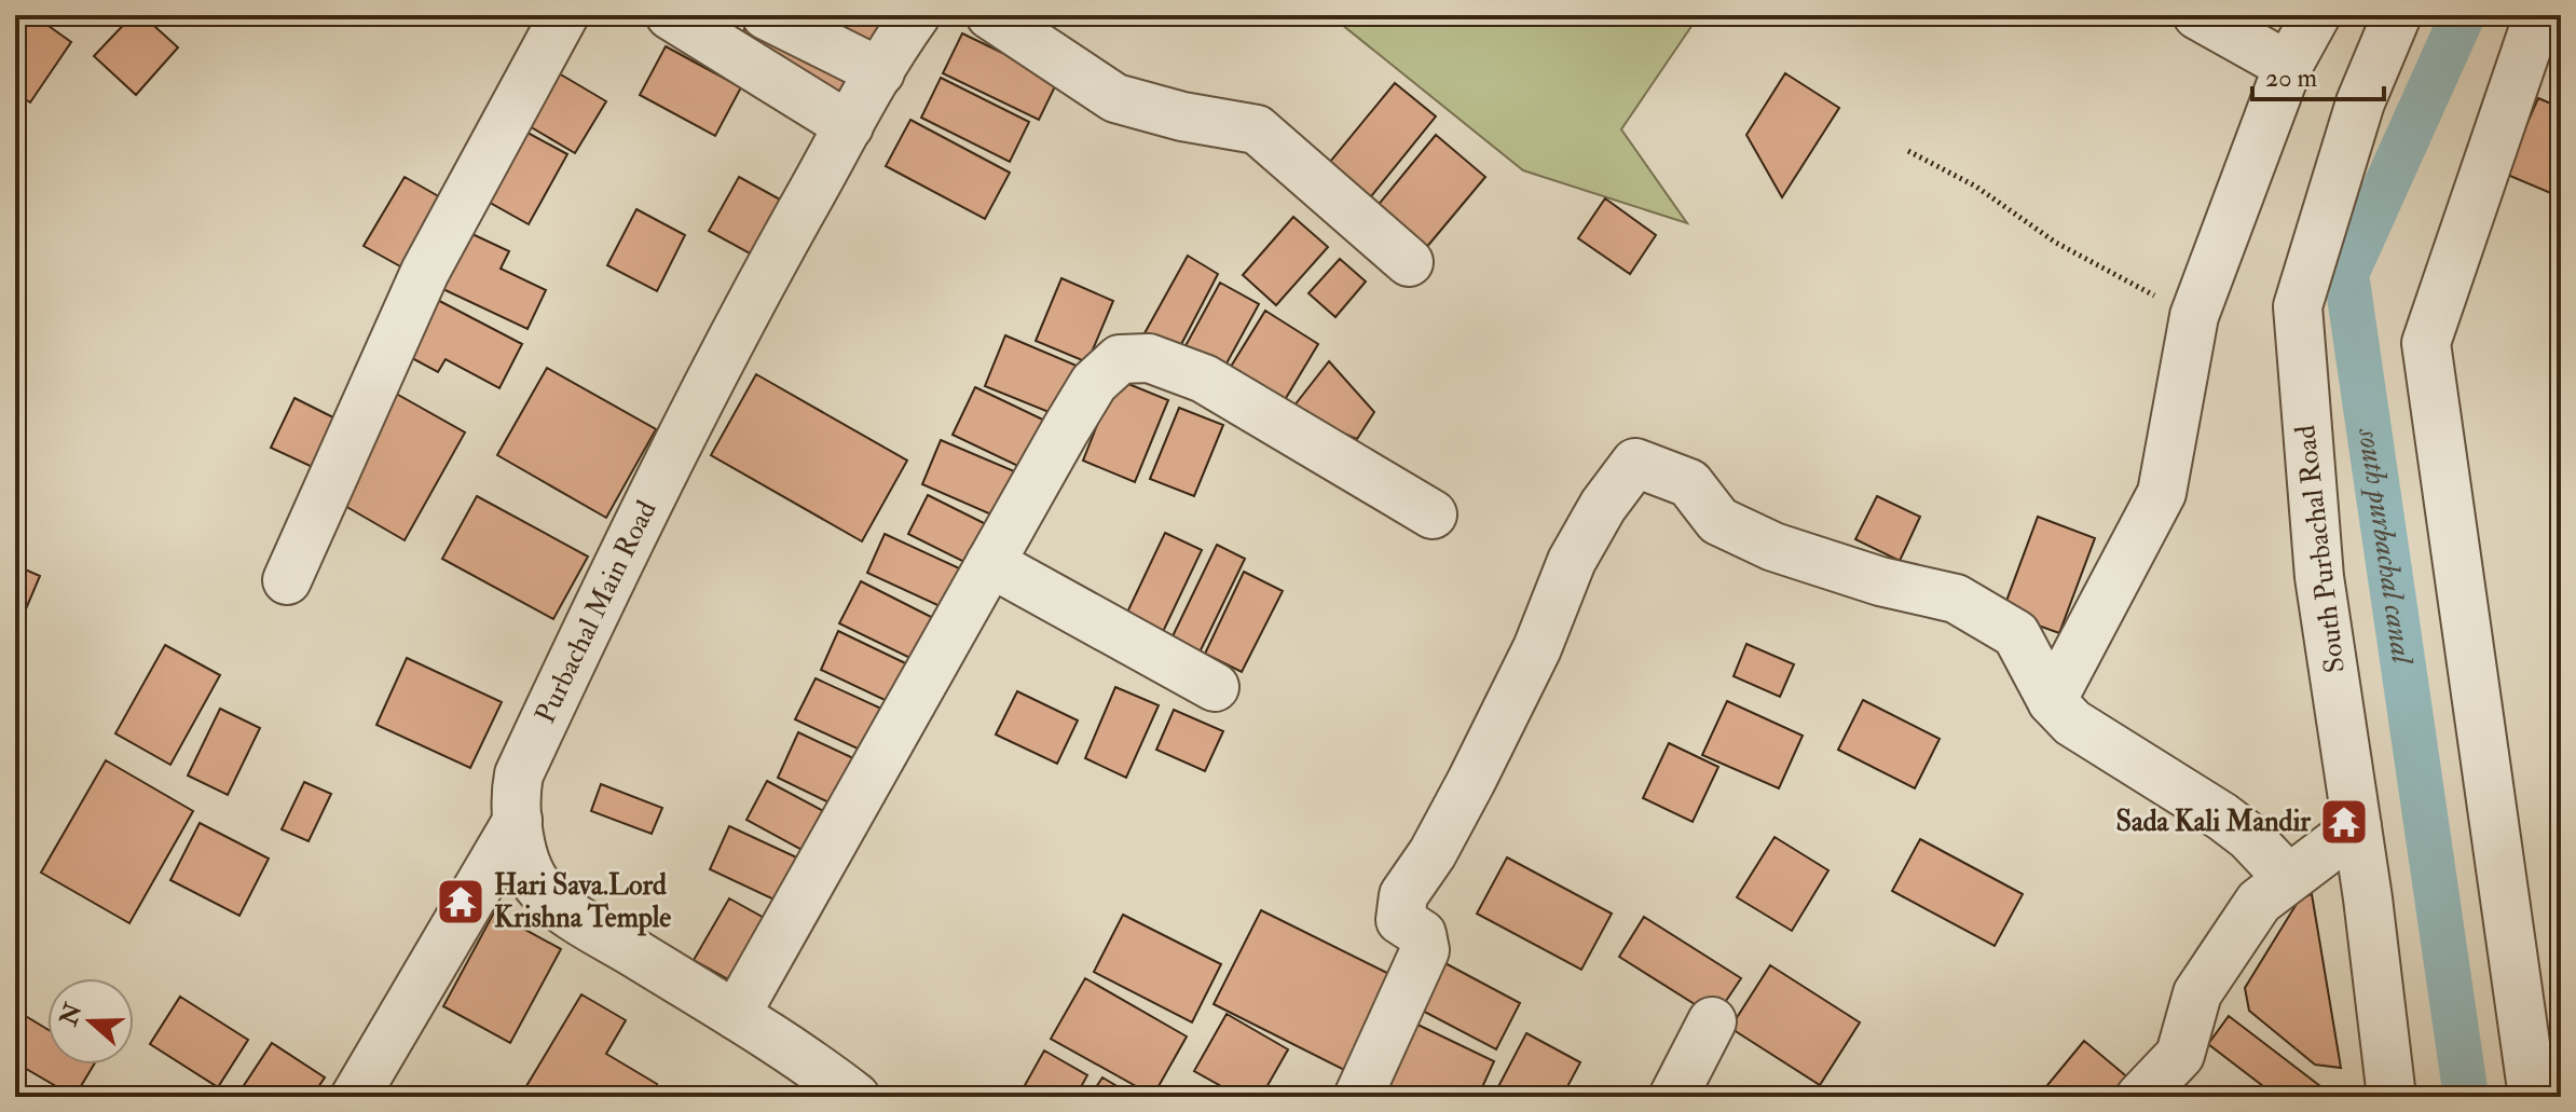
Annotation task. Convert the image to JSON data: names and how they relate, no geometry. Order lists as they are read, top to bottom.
{
  "streets": {
    "street": ["South Purbachal Road", "Purbachal Main Road"]
  },
  "water": ["south purbachal canal"],
  "places": {
    "temple": ["Sada Kali Mandir", "Hari Sava.Lord Krishna Temple"]
  },
  "scale_bar": "20 m",
  "north": "left"
}
